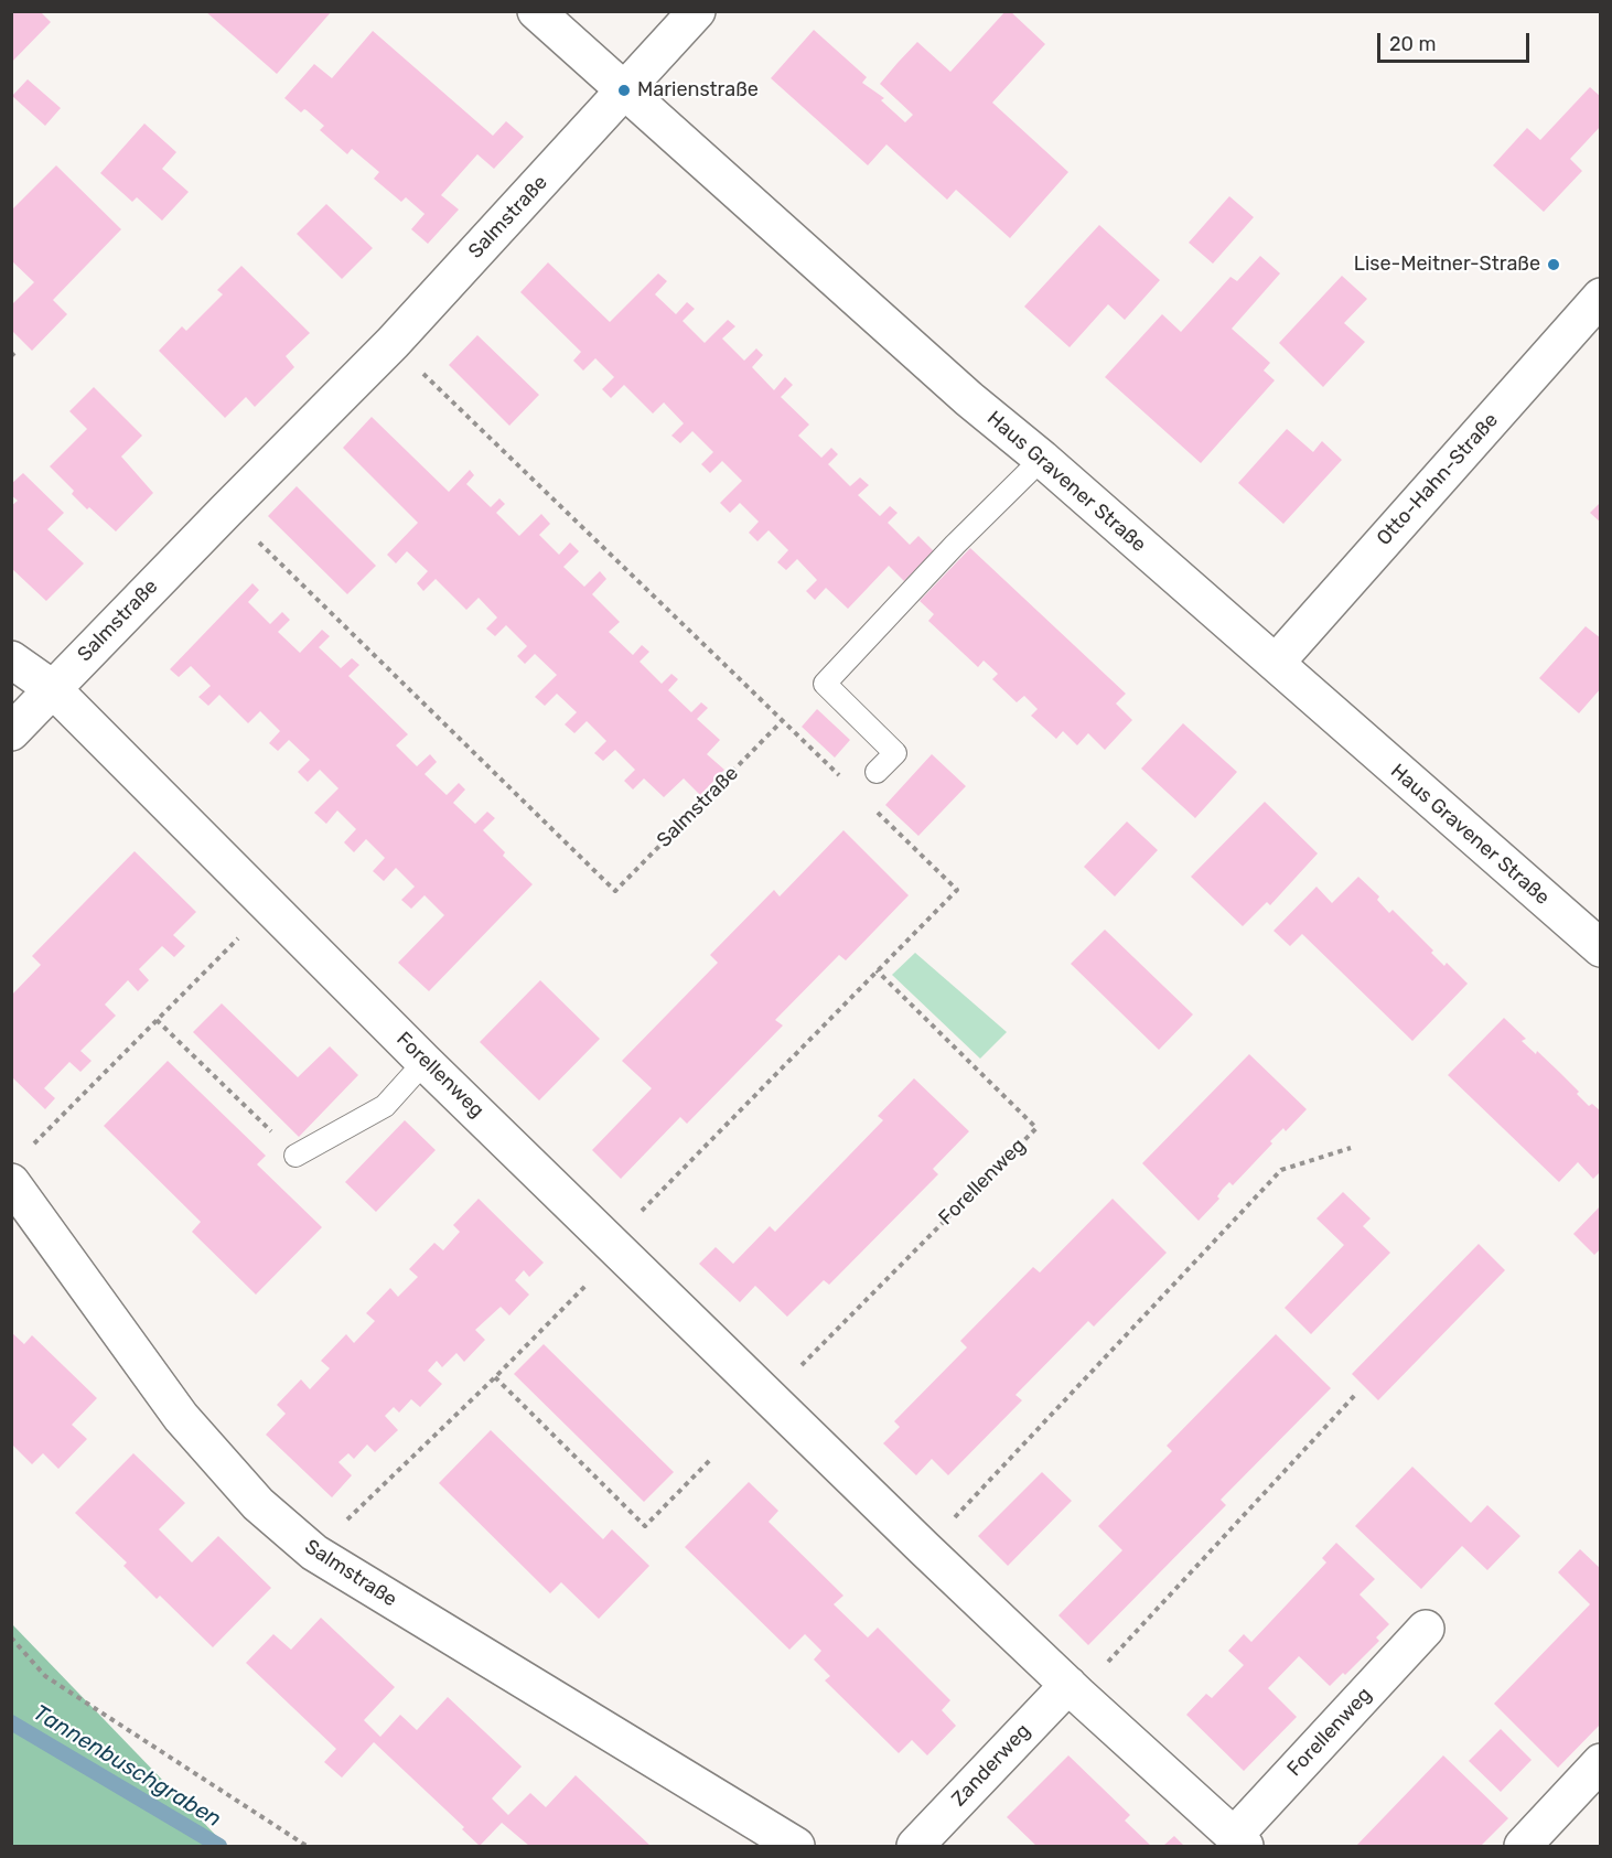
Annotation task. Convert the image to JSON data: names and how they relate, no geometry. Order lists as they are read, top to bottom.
{
  "streets": {
    "street": [
      "Salmstraße",
      "Otto-Hahn-Straße",
      "Haus Gravener Straße",
      "Forellenweg",
      "Zanderweg"
    ]
  },
  "crossings": [
    ["Salmstraße", "Haus Gravener Straße"],
    ["Salmstraße", "Forellenweg"],
    ["Otto-Hahn-Straße", "Haus Gravener Straße"],
    ["Forellenweg", "Zanderweg"]
  ],
  "water": ["Tannenbuschgraben"],
  "places": ["Marienstraße", "Lise-Meitner-Straße"],
  "scale_bar": "20 m"
}
